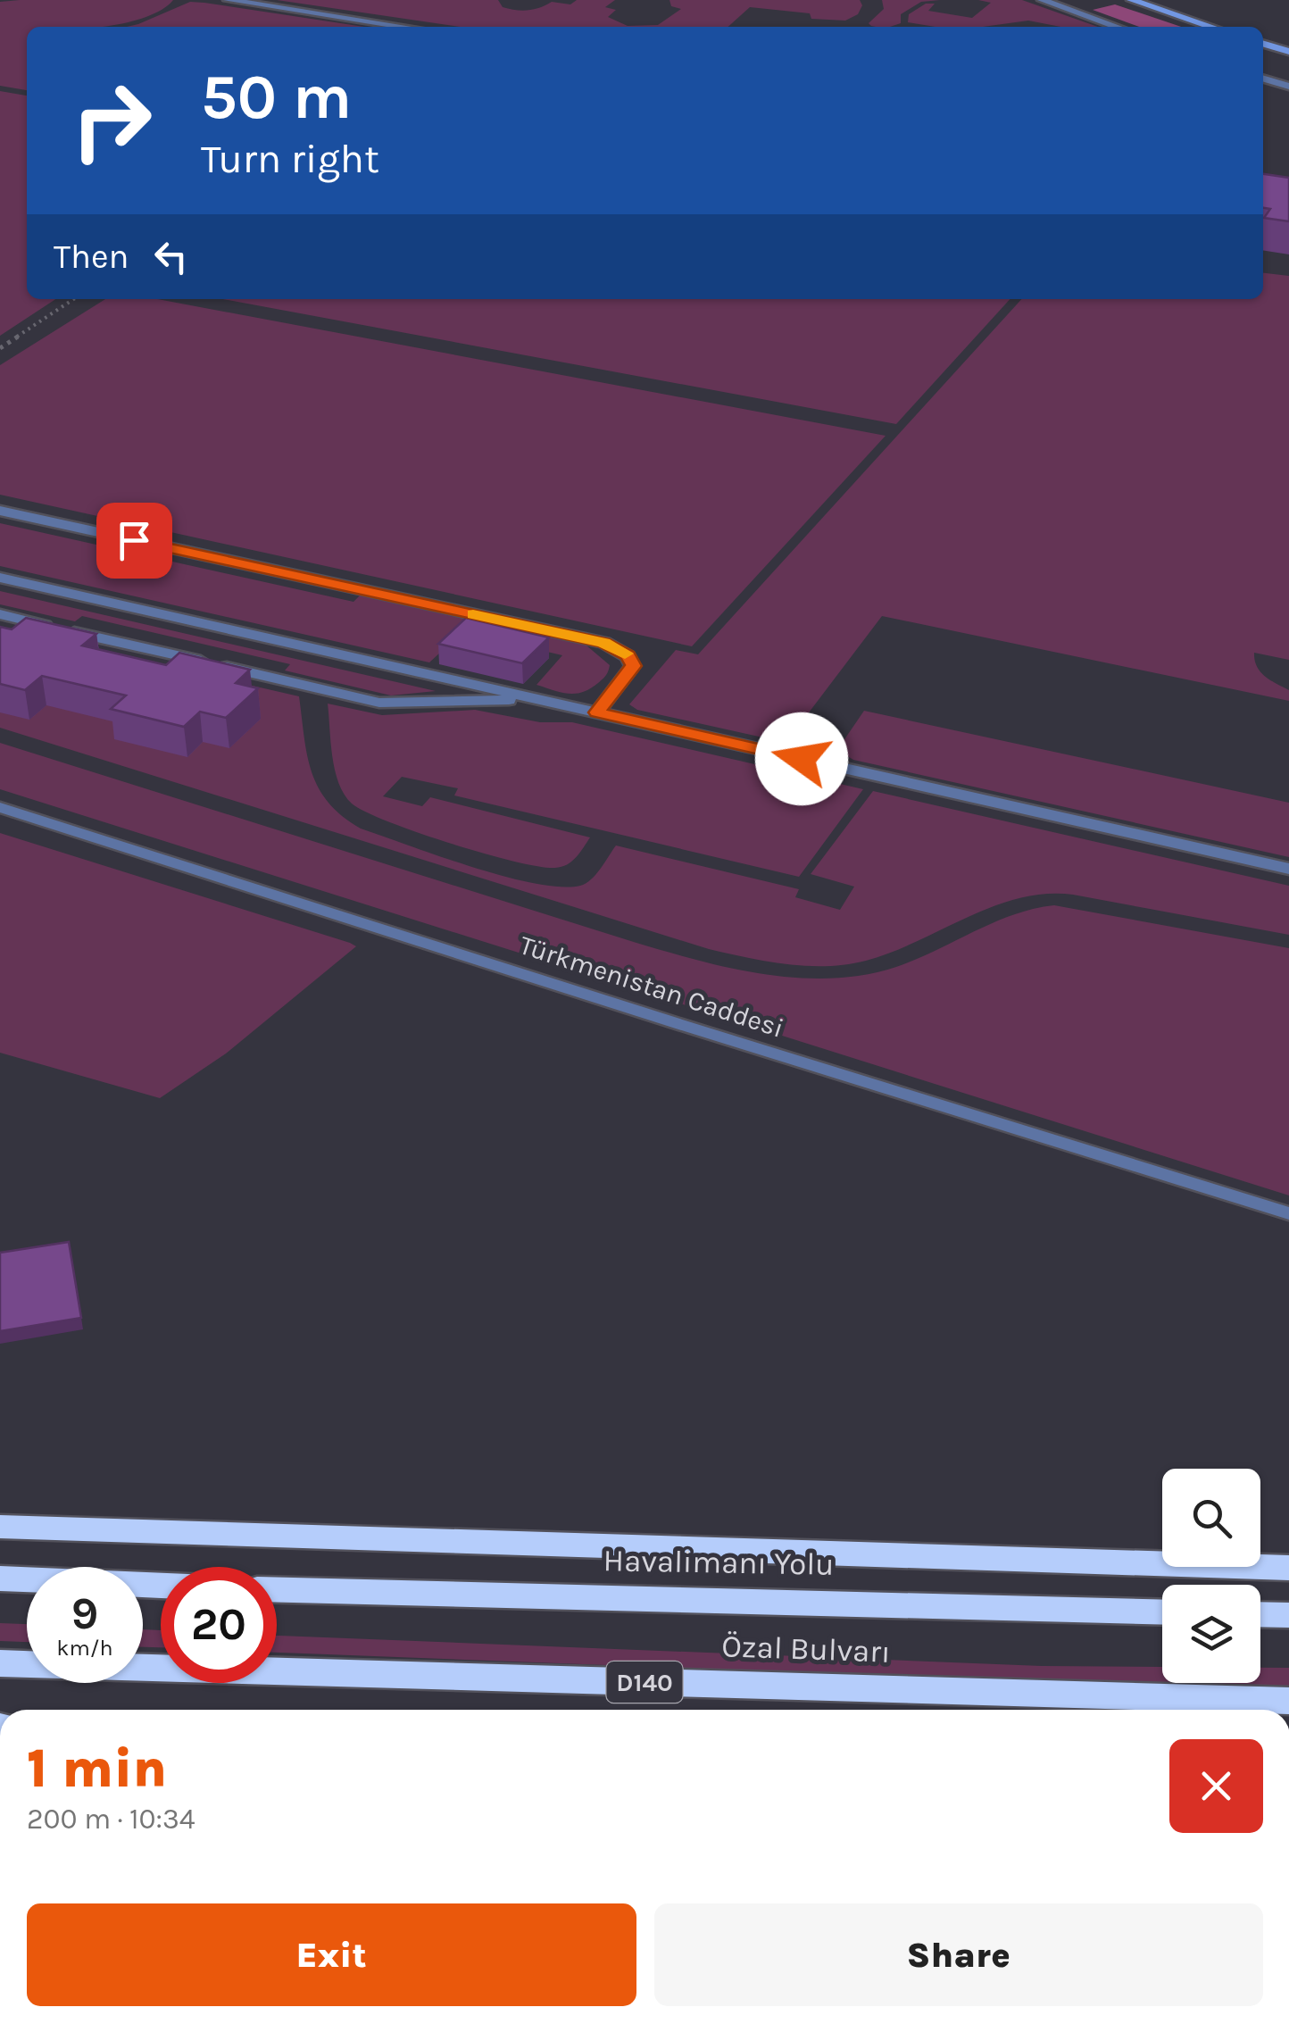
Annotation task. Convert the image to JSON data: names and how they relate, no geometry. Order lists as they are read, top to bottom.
{
  "streets": {
    "highway": ["Havalimanı Yolu", "Özal Bulvarı", "D140"],
    "street": ["Türkmenistan Caddesi"]
  },
  "page": {
    "turn": ["50 m", "Turn right"],
    "then": "Then",
    "speed": "9 km/h",
    "limit": "20",
    "heading": ["1 min", "200 m · 10:34"],
    "buttons": ["Exit", "Share"]
  }
}
